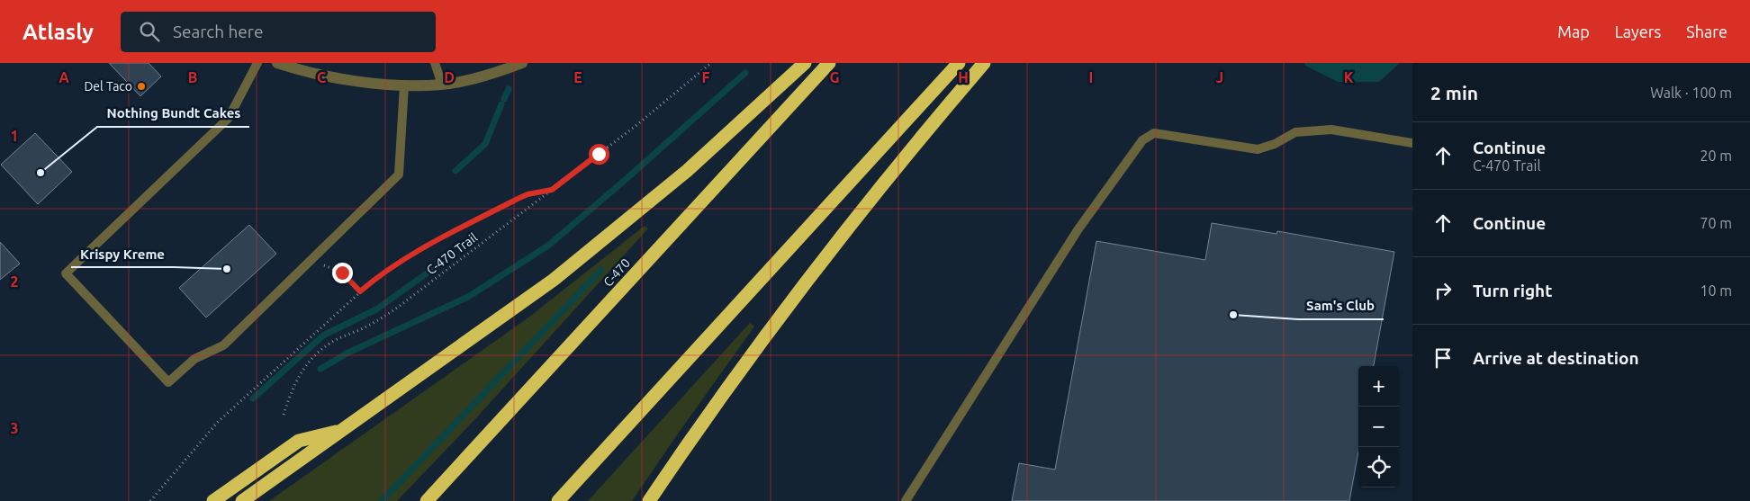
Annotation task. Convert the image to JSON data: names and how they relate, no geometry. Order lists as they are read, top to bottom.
{
  "streets": {
    "highway": ["C-470"],
    "path": ["C-470 Trail"]
  },
  "places": [
    "Del Taco",
    "Nothing Bundt Cakes",
    "Krispy Kreme",
    "Sam's Club"
  ],
  "page": {
    "header": "Atlasly",
    "search": "Search here",
    "nav": ["Map", "Layers", "Share"],
    "heading": ["2 min", "Walk · 100 m"],
    "list": [
      ["Continue", "C-470 Trail", "20 m"],
      ["Continue", "70 m"],
      ["Turn right", "10 m"],
      "Arrive at destination"
    ],
    "map_buttons": ["+", "−"]
  },
  "grid": {
    "columns": [
      "A",
      "B",
      "C",
      "D",
      "E",
      "F",
      "G",
      "H",
      "I",
      "J",
      "K"
    ],
    "rows": ["1", "2", "3"]
  }
}
